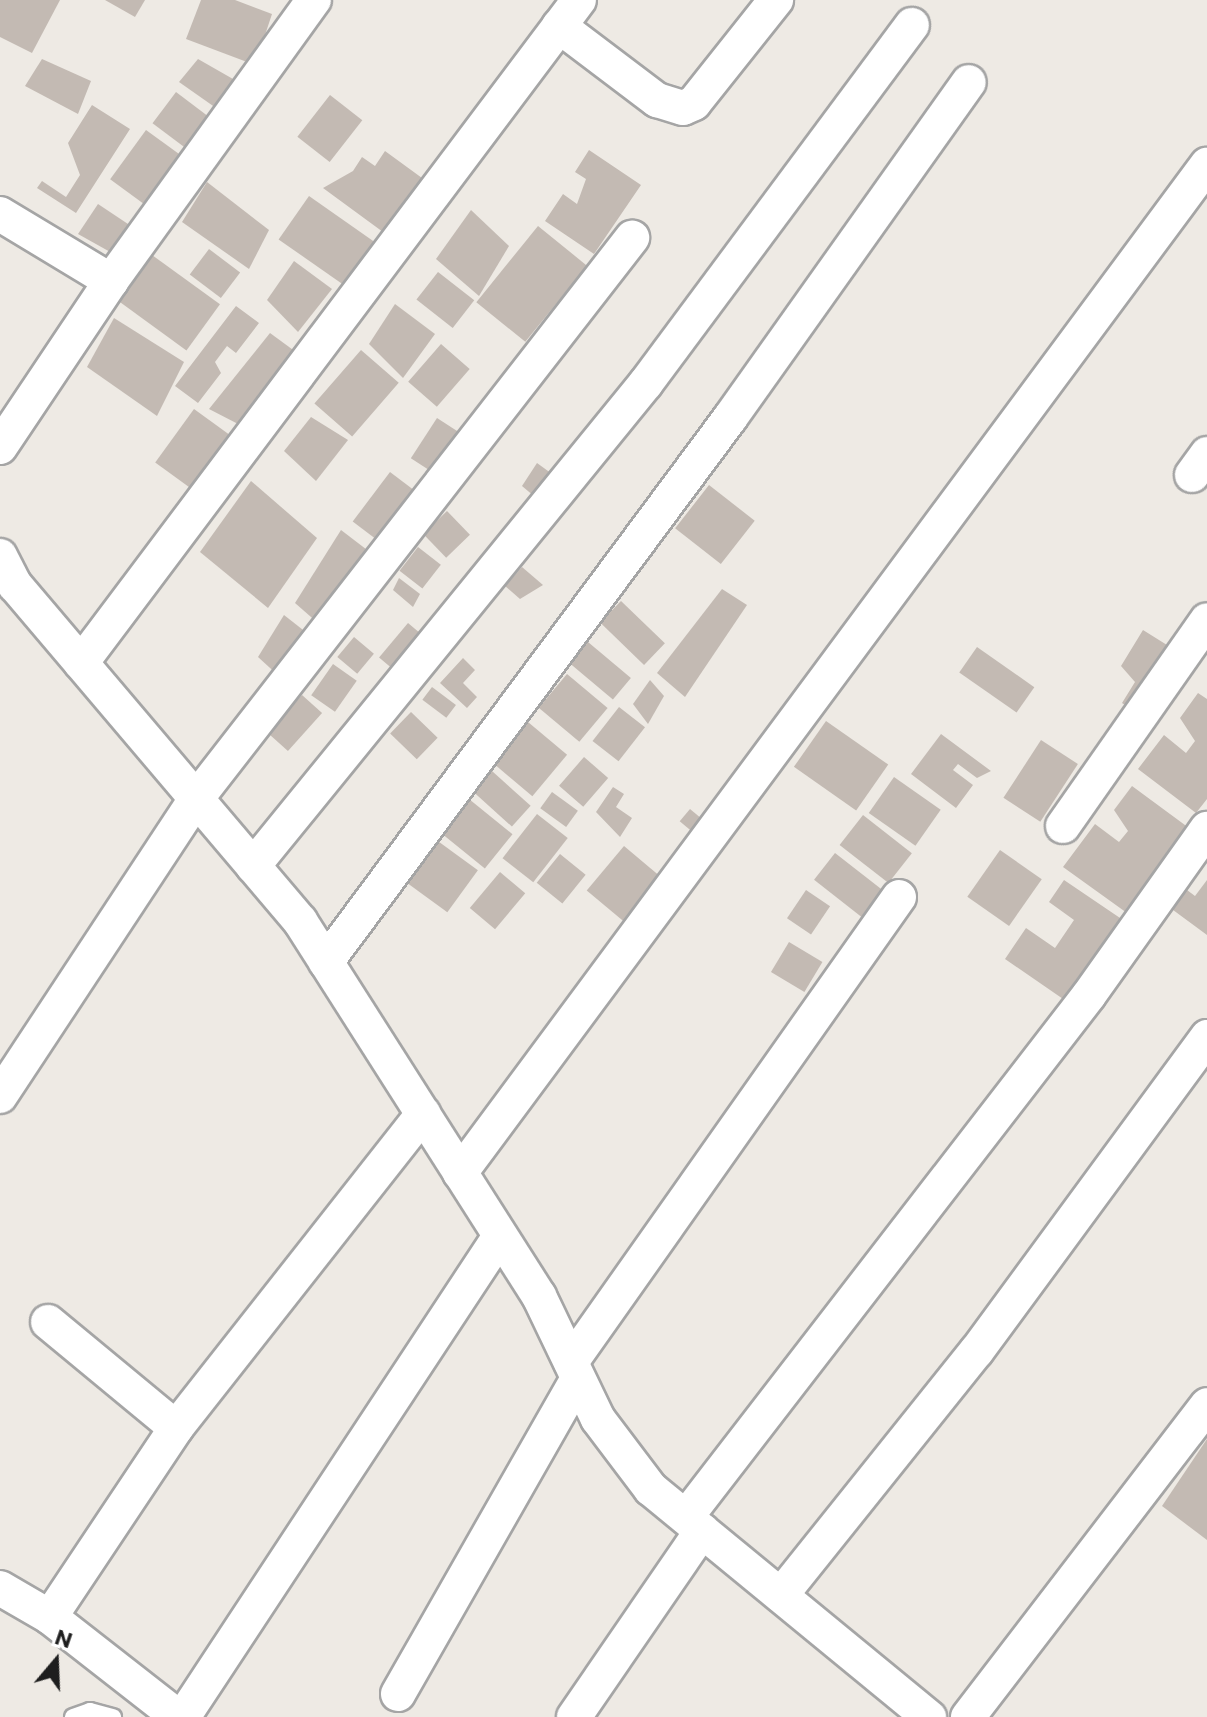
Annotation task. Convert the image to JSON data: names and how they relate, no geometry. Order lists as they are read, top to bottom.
{
  "north": "top"
}
